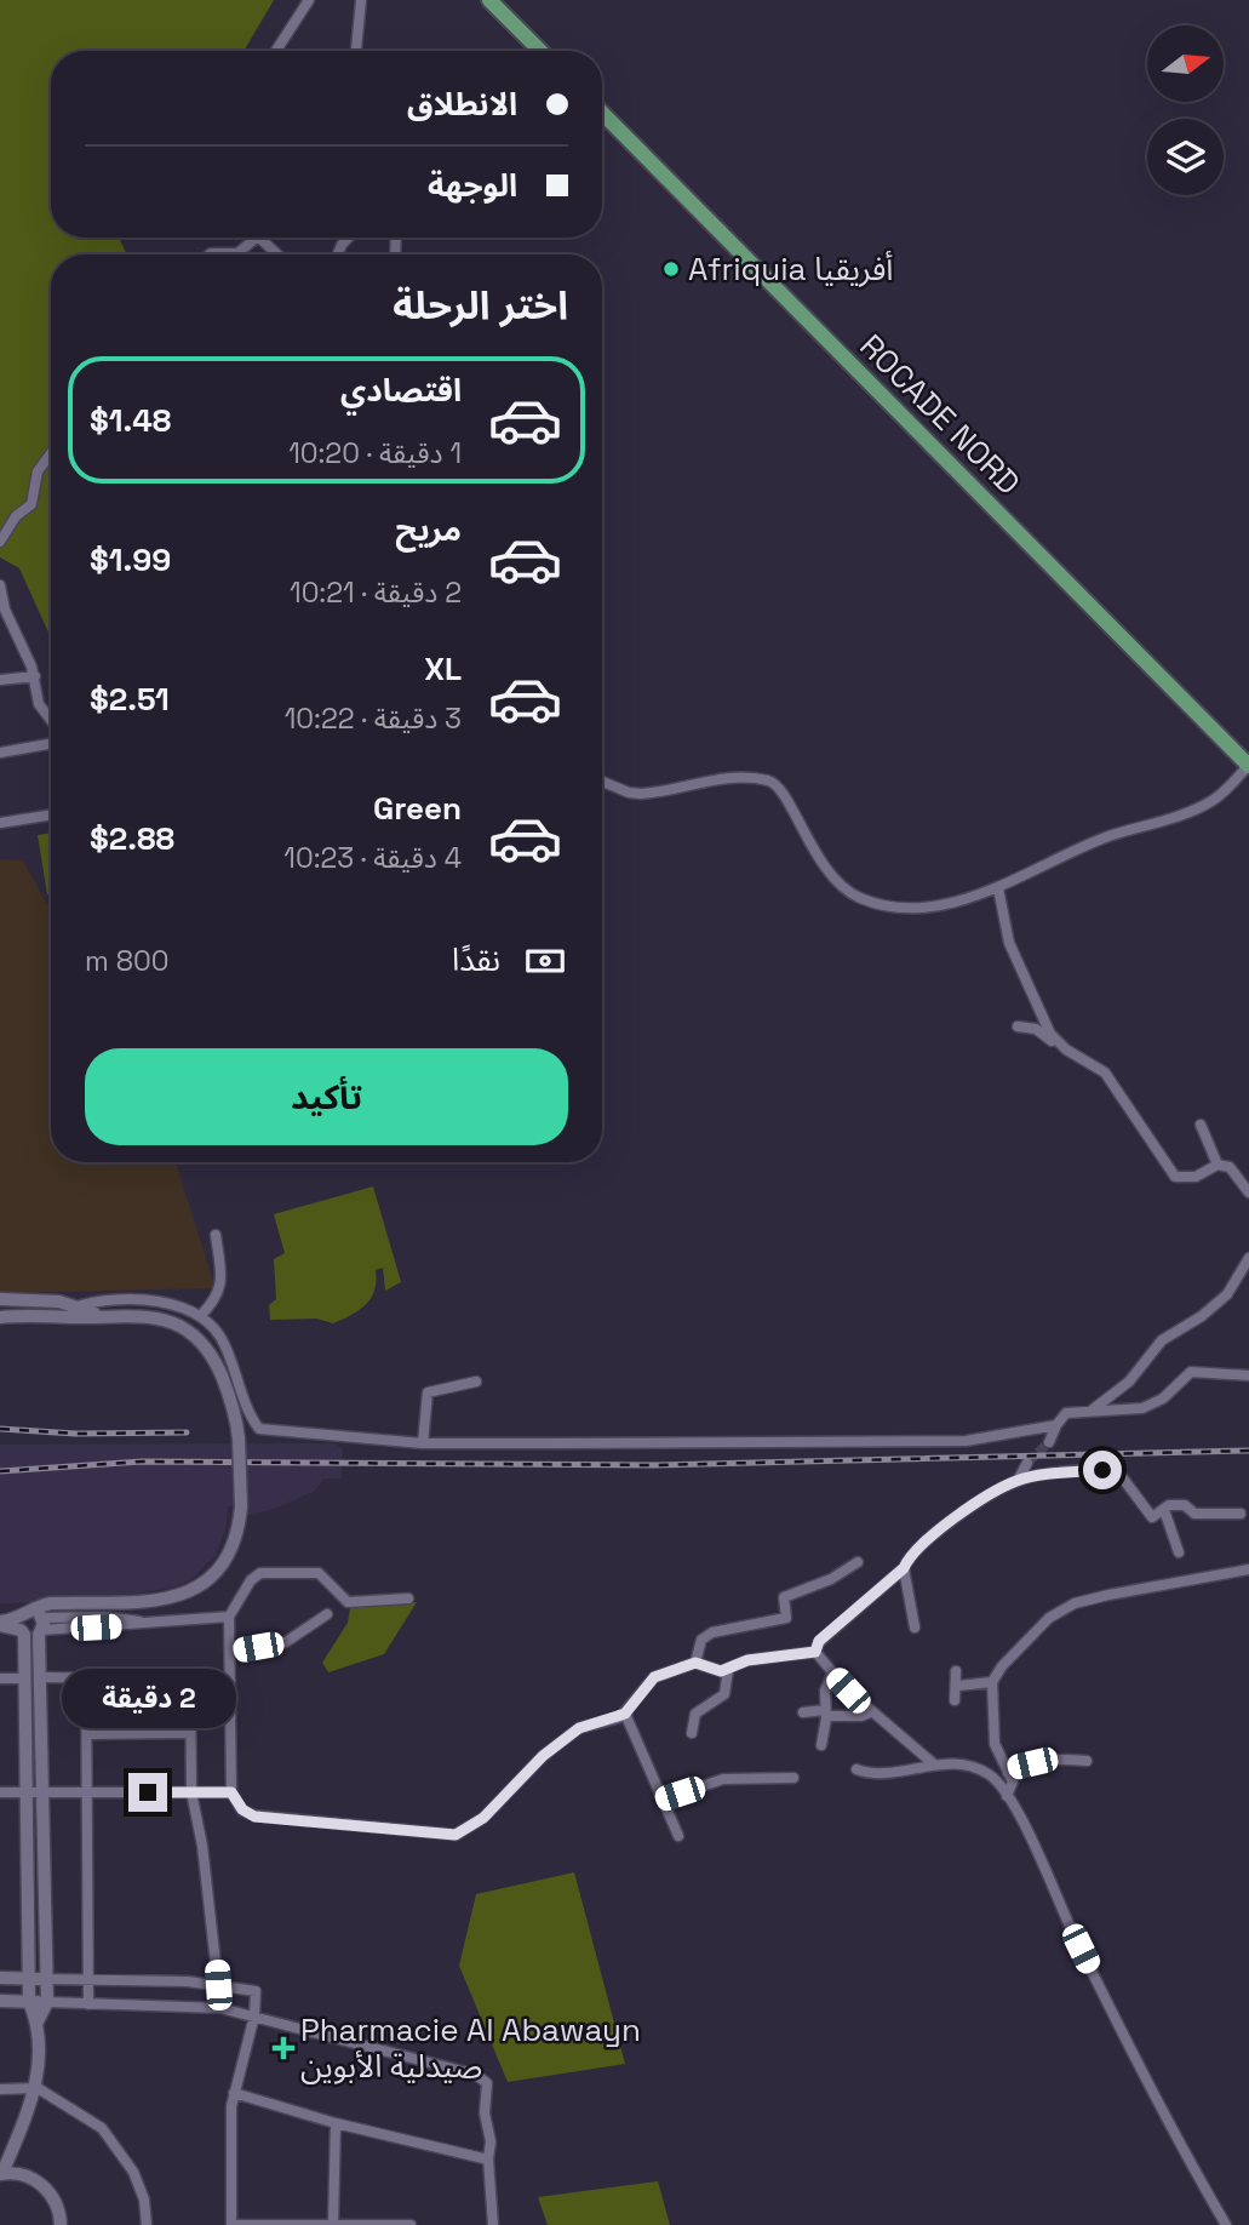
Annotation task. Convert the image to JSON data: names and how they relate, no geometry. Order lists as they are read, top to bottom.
{
  "streets": {
    "highway": ["ROCADE NORD"]
  },
  "places": {
    "other": ["Afriquia أفريقيا"],
    "health": ["Pharmacie Al Abawayn صيدلية الأبوين"]
  },
  "north": "right",
  "page": {
    "banner": ["الانطلاق", "الوجهة"],
    "heading": "اختر الرحلة",
    "list": [
      {
        "name": "اقتصادي",
        "note": "1 دقيقة · 10:20",
        "value": "$1.48"
      },
      {
        "name": "مريح",
        "note": "2 دقيقة · 10:21",
        "value": "$1.99"
      },
      {
        "name": "XL",
        "note": "3 دقيقة · 10:22",
        "value": "$2.51"
      },
      {
        "name": "Green",
        "note": "4 دقيقة · 10:23",
        "value": "$2.88"
      }
    ],
    "pay": ["نقدًا", "800 m"],
    "buttons": "تأكيد",
    "bubble": "2 دقيقة"
  }
}
